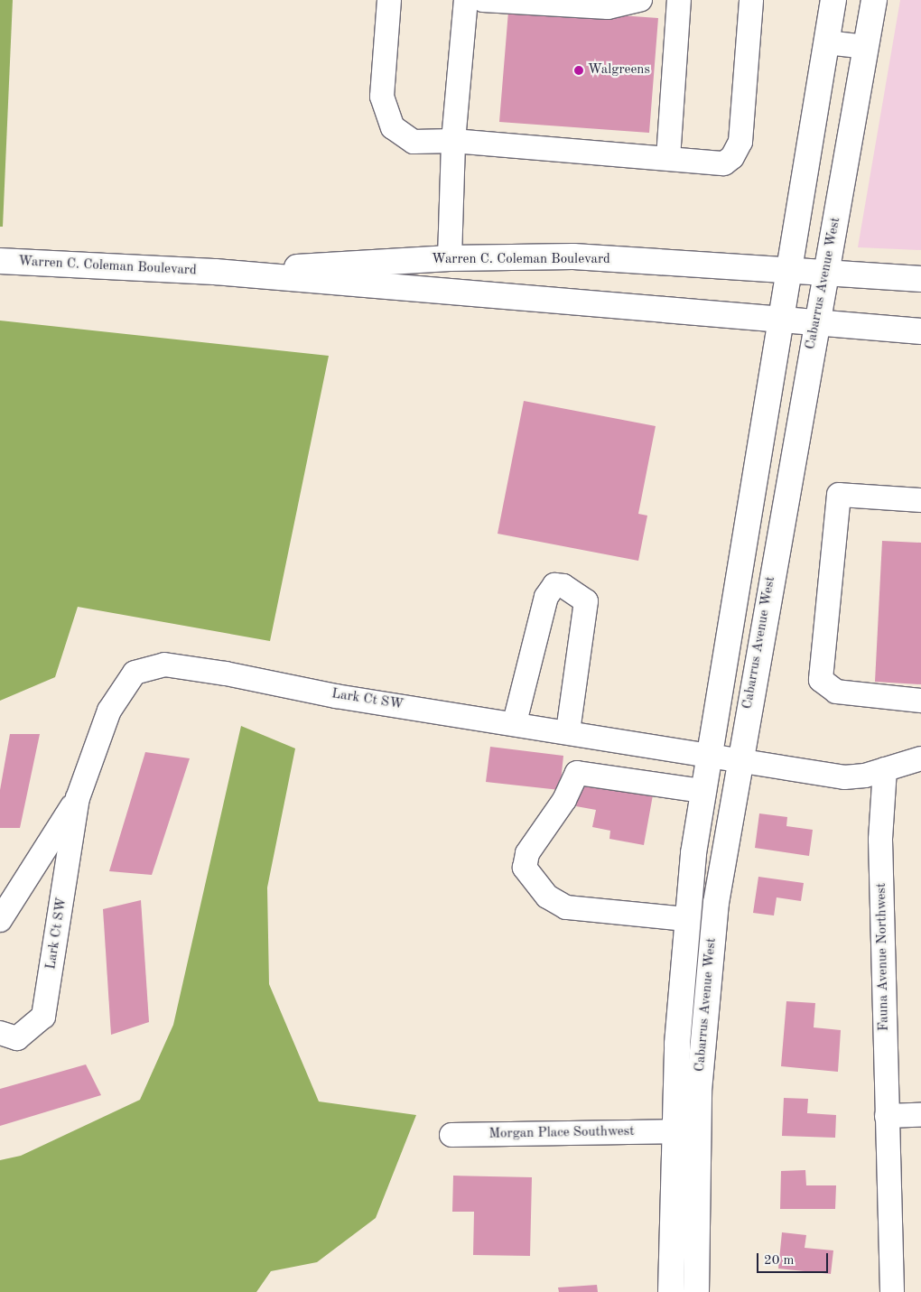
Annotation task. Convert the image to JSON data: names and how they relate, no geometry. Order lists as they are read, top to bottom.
{
  "streets": {
    "main road": ["Warren C. Coleman Boulevard", "Cabarrus Avenue West"],
    "street": ["Lark Ct SW", "Fauna Avenue Northwest", "Morgan Place Southwest"]
  },
  "crossings": [
    ["Warren C. Coleman Boulevard", "Cabarrus Avenue West"],
    ["Cabarrus Avenue West", "Lark Ct SW"],
    ["Cabarrus Avenue West", "Morgan Place Southwest"]
  ],
  "places": ["Walgreens"],
  "scale_bar": "20 m"
}
